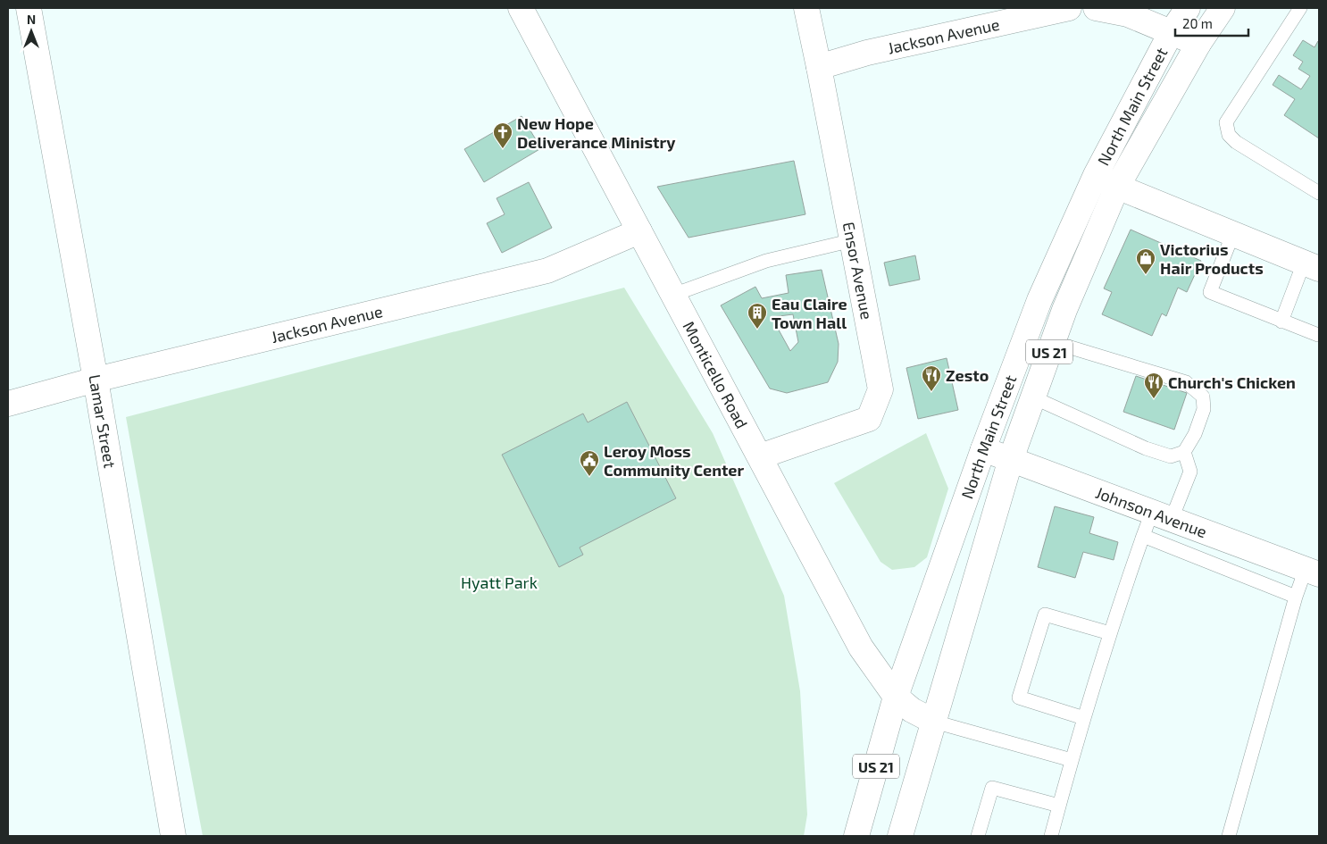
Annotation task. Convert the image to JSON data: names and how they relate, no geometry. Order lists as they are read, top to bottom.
{
  "streets": {
    "street": [
      "Jackson Avenue",
      "North Main Street",
      "Ensor Avenue",
      "US 21",
      "Monticello Road",
      "Lamar Street",
      "Johnson Avenue"
    ]
  },
  "crossings": [
    ["Jackson Avenue", "Ensor Avenue"],
    ["Jackson Avenue", "Monticello Road"],
    ["Jackson Avenue", "Lamar Street"],
    ["North Main Street", "Monticello Road"],
    ["North Main Street", "Johnson Avenue"],
    ["Ensor Avenue", "Monticello Road"]
  ],
  "parks": ["Hyatt Park"],
  "places": {
    "church": ["New Hope Deliverance Ministry"],
    "shop": ["Victorius Hair Products"],
    "building": ["Eau Claire Town Hall"],
    "restaurant": ["Zesto", "Church's Chicken"],
    "public building": ["Leroy Moss Community Center"]
  },
  "scale_bar": "20 m",
  "north": "top"
}
